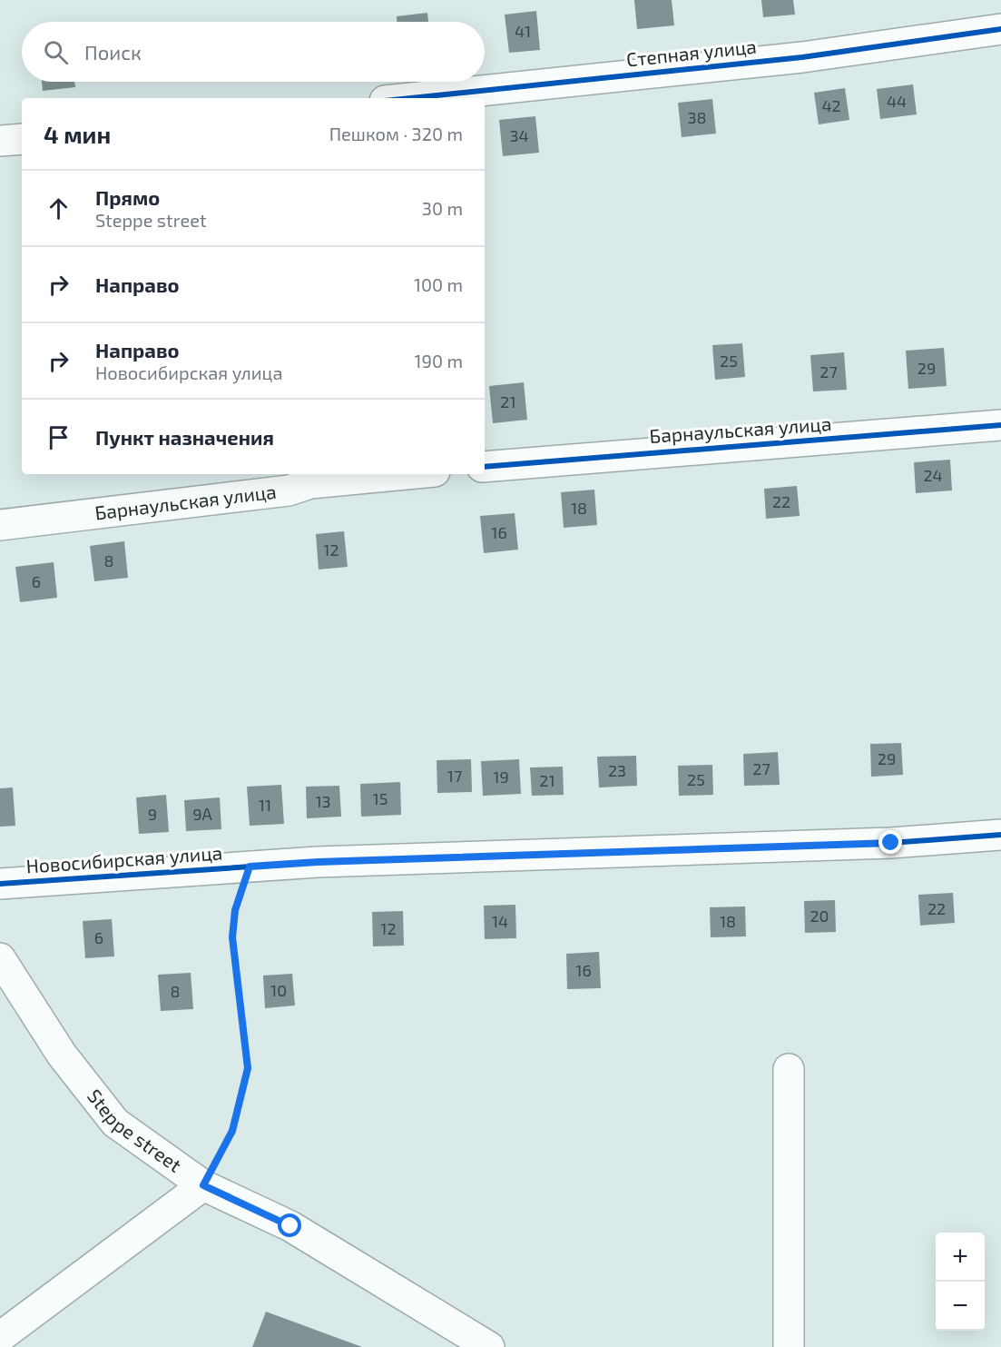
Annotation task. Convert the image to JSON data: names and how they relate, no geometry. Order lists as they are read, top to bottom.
{
  "streets": {
    "street": [
      "Степная улица",
      "Барнаульская улица",
      "Новосибирская улица",
      "Steppe street"
    ]
  },
  "house_numbers": [
    "41",
    "44",
    "42",
    "38",
    "34",
    "25",
    "29",
    "27",
    "21",
    "24",
    "22",
    "18",
    "16",
    "12",
    "8",
    "6",
    "29",
    "27",
    "23",
    "17",
    "19",
    "25",
    "21",
    "15",
    "13",
    "11",
    "9",
    "9А",
    "22",
    "20",
    "14",
    "18",
    "12",
    "6",
    "16",
    "10",
    "8"
  ],
  "page": {
    "search": "Поиск",
    "heading": ["4 мин", "Пешком · 320 m"],
    "list": [
      ["Прямо", "Steppe street", "30 m"],
      ["Направо", "100 m"],
      ["Направо", "Новосибирская улица", "190 m"],
      "Пункт назначения"
    ],
    "map_buttons": ["+", "−"]
  }
}
